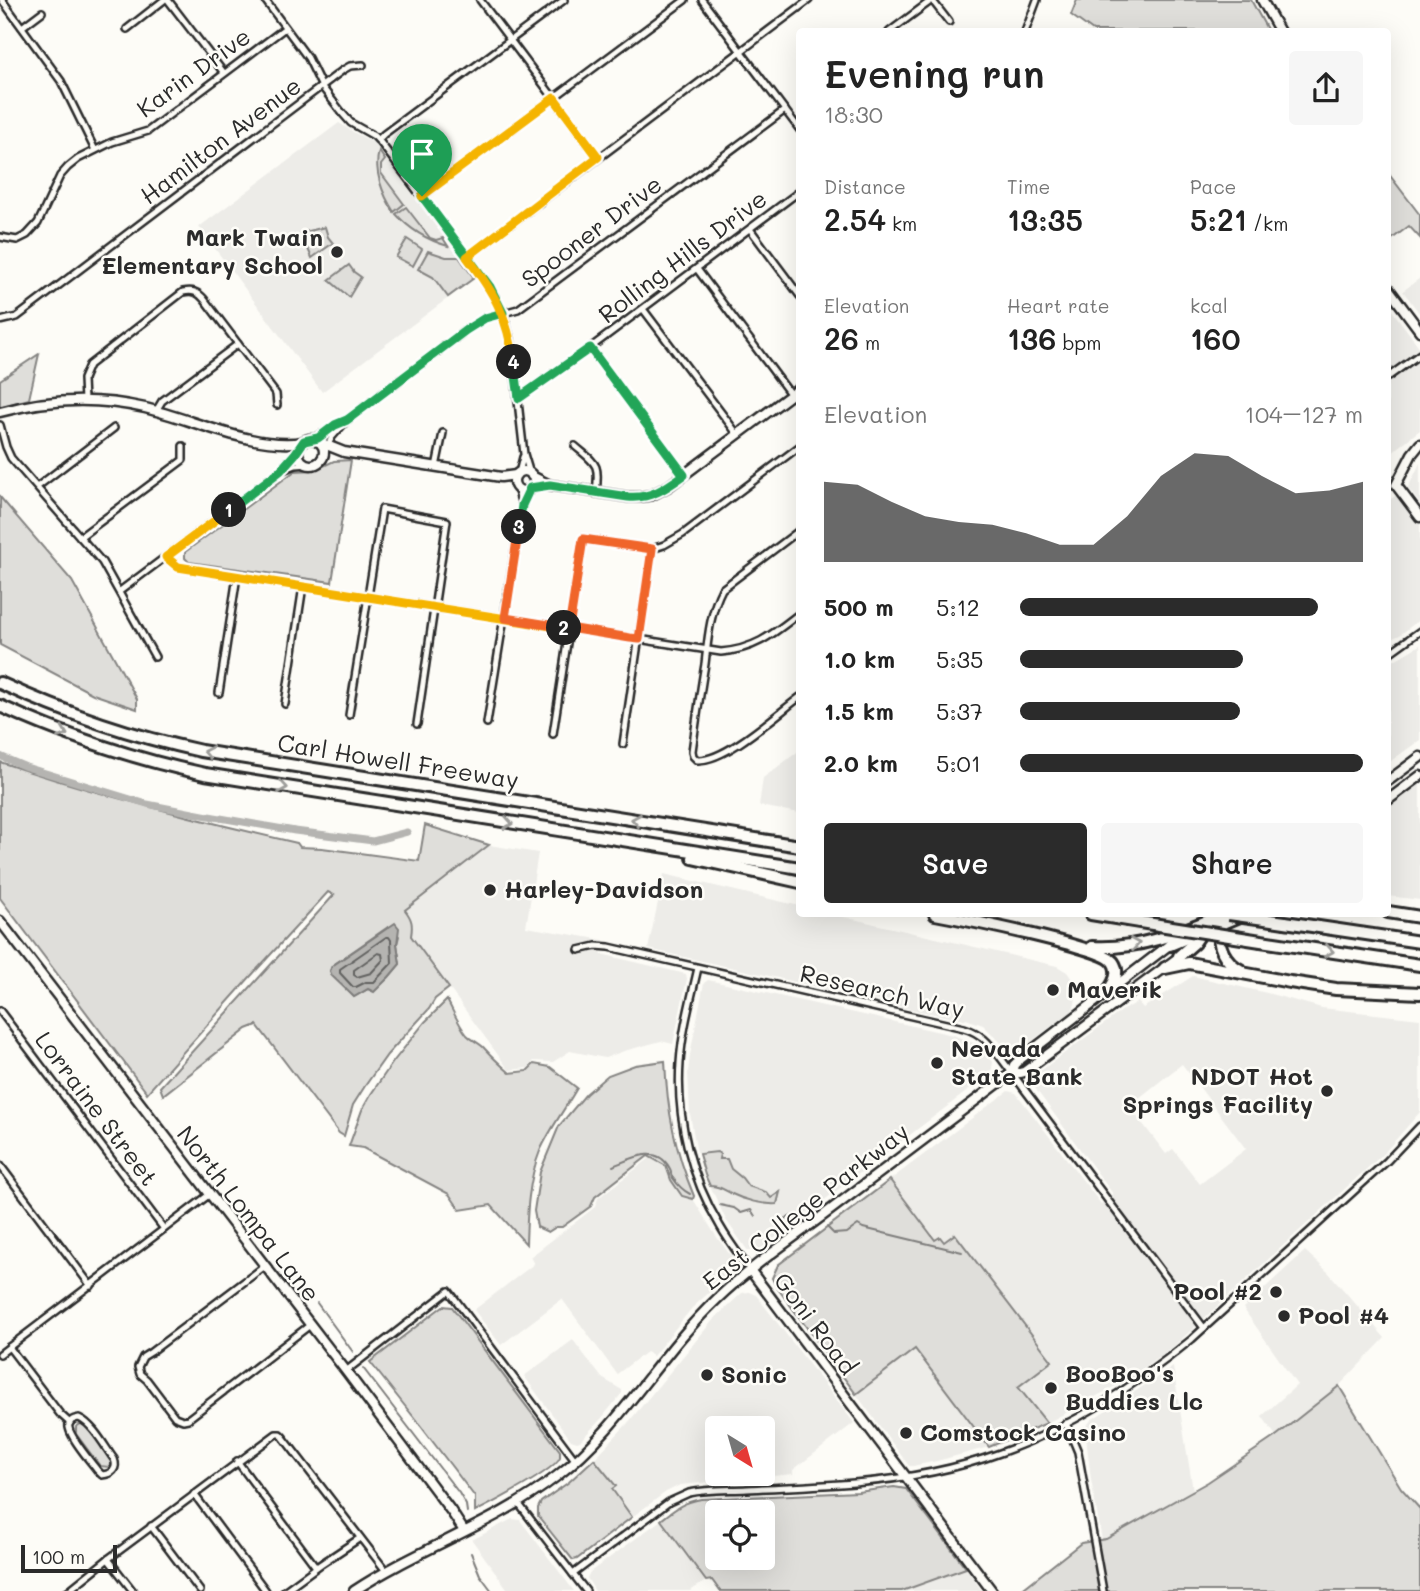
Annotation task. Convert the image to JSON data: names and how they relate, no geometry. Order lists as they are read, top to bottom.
{
  "streets": {
    "highway": ["Carl Howell Freeway"],
    "street": [
      "Karin Drive",
      "Hamilton Avenue",
      "Spooner Drive",
      "Rolling Hills Drive",
      "Research Way",
      "Lorraine Street",
      "East College Parkway",
      "North Lompa Lane",
      "Goni Road"
    ]
  },
  "crossings": [
    ["Research Way", "East College Parkway"],
    ["Research Way", "Goni Road"],
    ["East College Parkway", "North Lompa Lane"],
    ["East College Parkway", "Goni Road"]
  ],
  "places": [
    "Mark Twain Elementary School",
    "Harley-Davidson",
    "Maverik",
    "Nevada State Bank",
    "NDOT Hot Springs Facility",
    "Pool #2",
    "Pool #4",
    "Sonic",
    "BooBoo's Buddies Llc",
    "Comstock Casino"
  ],
  "scale_bar": "100 m",
  "north": "bottom right",
  "page": {
    "heading": ["Evening run", "18:30"],
    "stats": [
      ["Distance", "2.54 km"],
      ["Time", "13:35"],
      ["Pace", "5:21 /km"],
      ["Elevation", "26 m"],
      ["Heart rate", "136 bpm"],
      ["kcal", "160"]
    ],
    "pins": [
      "4",
      "1",
      "3",
      "2"
    ],
    "chart": ["Elevation", "104–127 m"],
    "list": [
      {
        "name": "500 m",
        "note": "5:12"
      },
      {
        "name": "1.0 km",
        "note": "5:35"
      },
      {
        "name": "1.5 km",
        "note": "5:37"
      },
      {
        "name": "2.0 km",
        "note": "5:01"
      }
    ],
    "buttons": ["Save", "Share"],
    "scale": "100 m"
  }
}
